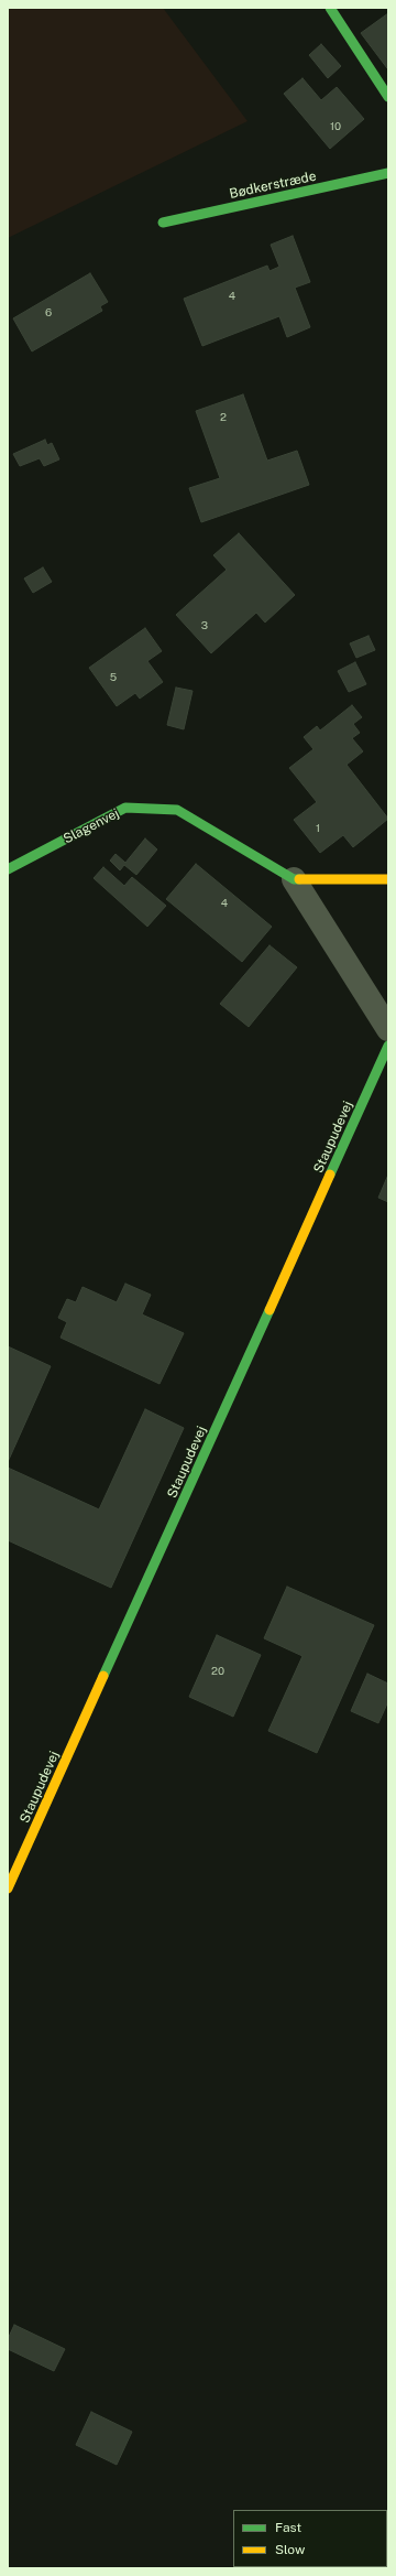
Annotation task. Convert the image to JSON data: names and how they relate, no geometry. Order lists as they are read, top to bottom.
{
  "streets": {
    "street": ["Bødkerstræde", "Slagenvej", "Staupudevej"]
  },
  "house_numbers": [
    "10",
    "4",
    "6",
    "2",
    "3",
    "5",
    "1",
    "4",
    "20"
  ],
  "legend": ["Fast", "Slow"]
}
